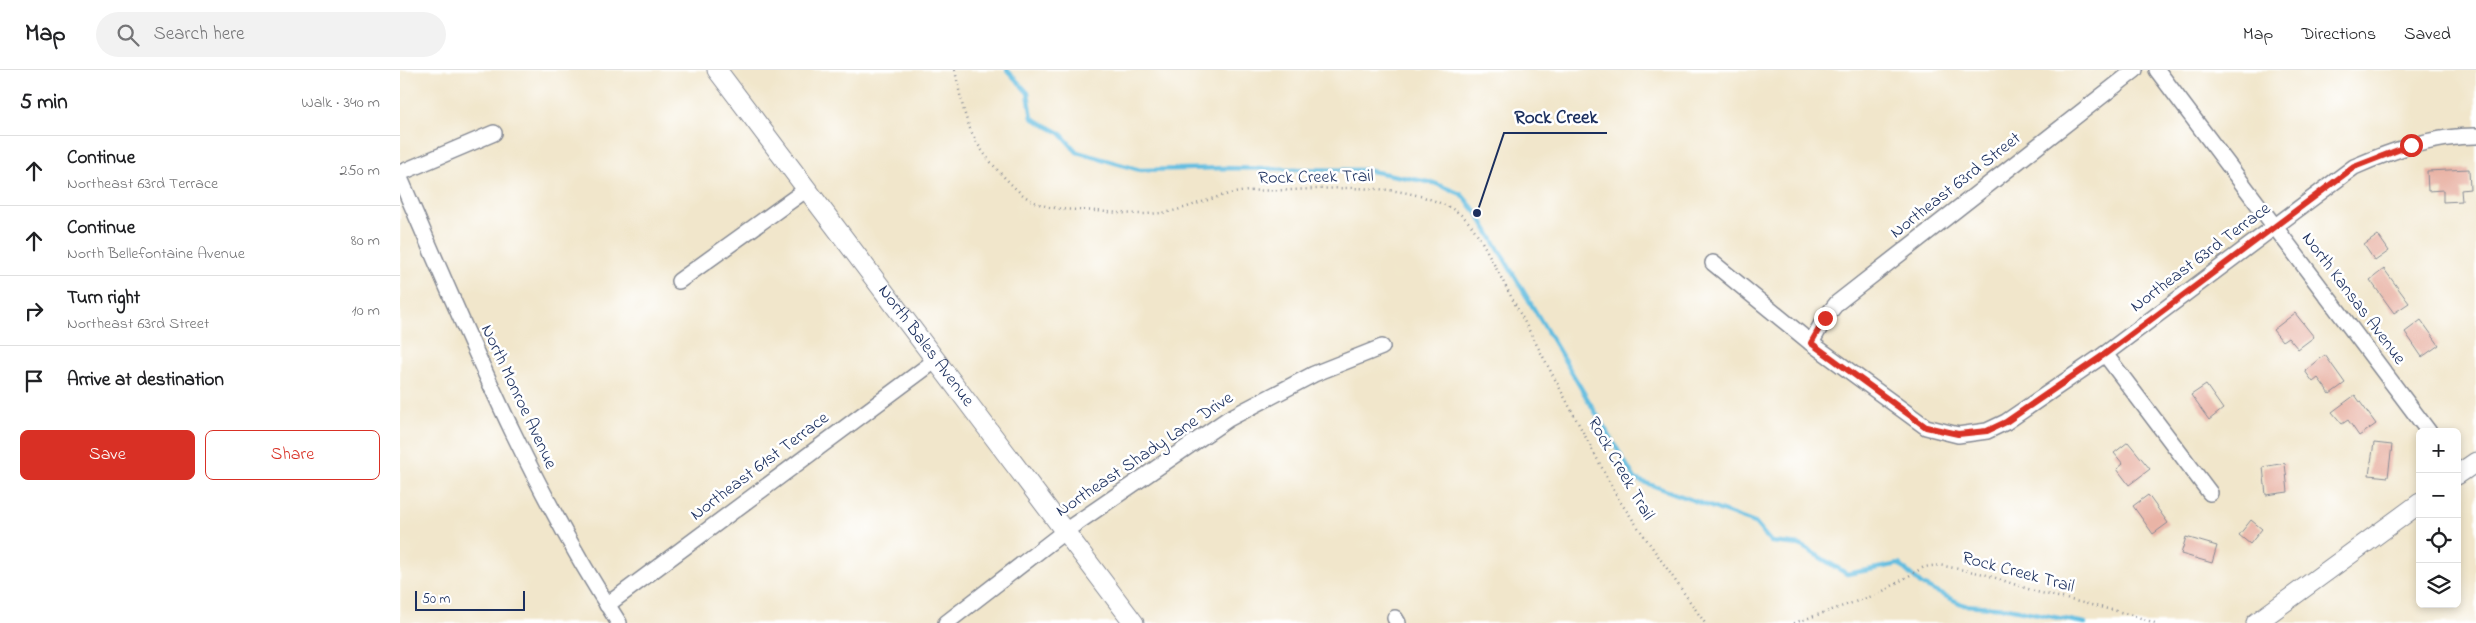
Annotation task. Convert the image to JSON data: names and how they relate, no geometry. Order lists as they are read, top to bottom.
{
  "streets": {
    "street": [
      "Northeast 63rd Street",
      "Northeast 63rd Terrace",
      "North Kansas Avenue",
      "North Bales Avenue",
      "North Monroe Avenue",
      "Northeast Shady Lane Drive",
      "Northeast 61st Terrace"
    ],
    "path": ["Rock Creek Trail"]
  },
  "crossings": [
    ["Northeast 63rd Street", "Northeast 63rd Terrace"],
    ["Northeast 63rd Terrace", "North Kansas Avenue"],
    ["North Bales Avenue", "Northeast Shady Lane Drive"],
    ["North Bales Avenue", "Northeast 61st Terrace"],
    ["North Monroe Avenue", "Northeast 61st Terrace"]
  ],
  "places": ["Rock Creek"],
  "scale_bar": "50 m",
  "page": {
    "header": "Map",
    "search": "Search here",
    "nav": ["Map", "Directions", "Saved"],
    "heading": ["5 min", "Walk · 340 m"],
    "list": [
      ["Continue", "Northeast 63rd Terrace", "250 m"],
      ["Continue", "North Bellefontaine Avenue", "80 m"],
      ["Turn right", "Northeast 63rd Street", "10 m"],
      "Arrive at destination"
    ],
    "buttons": ["Save", "Share"],
    "map_buttons": ["+", "−"],
    "scale": "50 m"
  }
}
